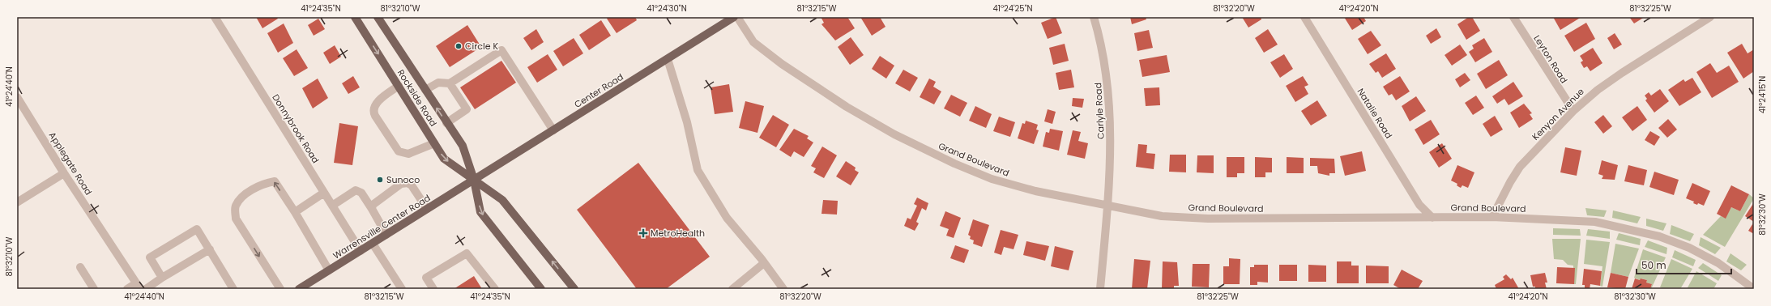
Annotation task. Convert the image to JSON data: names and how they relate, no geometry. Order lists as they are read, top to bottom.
{
  "streets": {
    "main road": ["Center Road", "Rockside Road", "Warrensville Center Road"],
    "street": [
      "Leyton Road",
      "Carlyle Road",
      "Natalie Road",
      "Kenyon Avenue",
      "Donnybrook Road",
      "Grand Boulevard",
      "Applegate Road"
    ]
  },
  "crossings": [
    ["Leyton Road", "Kenyon Avenue"],
    ["Center Road", "Rockside Road"],
    ["Center Road", "Warrensville Center Road"],
    ["Rockside Road", "Warrensville Center Road"],
    ["Carlyle Road", "Grand Boulevard"],
    ["Natalie Road", "Grand Boulevard"],
    ["Kenyon Avenue", "Grand Boulevard"],
    ["Donnybrook Road", "Warrensville Center Road"]
  ],
  "places": {
    "other": ["Circle K", "Sunoco"],
    "health": ["MetroHealth"]
  },
  "scale_bar": "50 m",
  "coordinates": [
    "41°24'35\"N",
    "81°32'10\"W",
    "41°24'30\"N",
    "81°32'15\"W",
    "41°24'25\"N",
    "81°32'20\"W",
    "41°24'20\"N",
    "81°32'25\"W",
    "41°24'40\"N",
    "41°24'15\"N",
    "81°32'30\"W"
  ]
}
